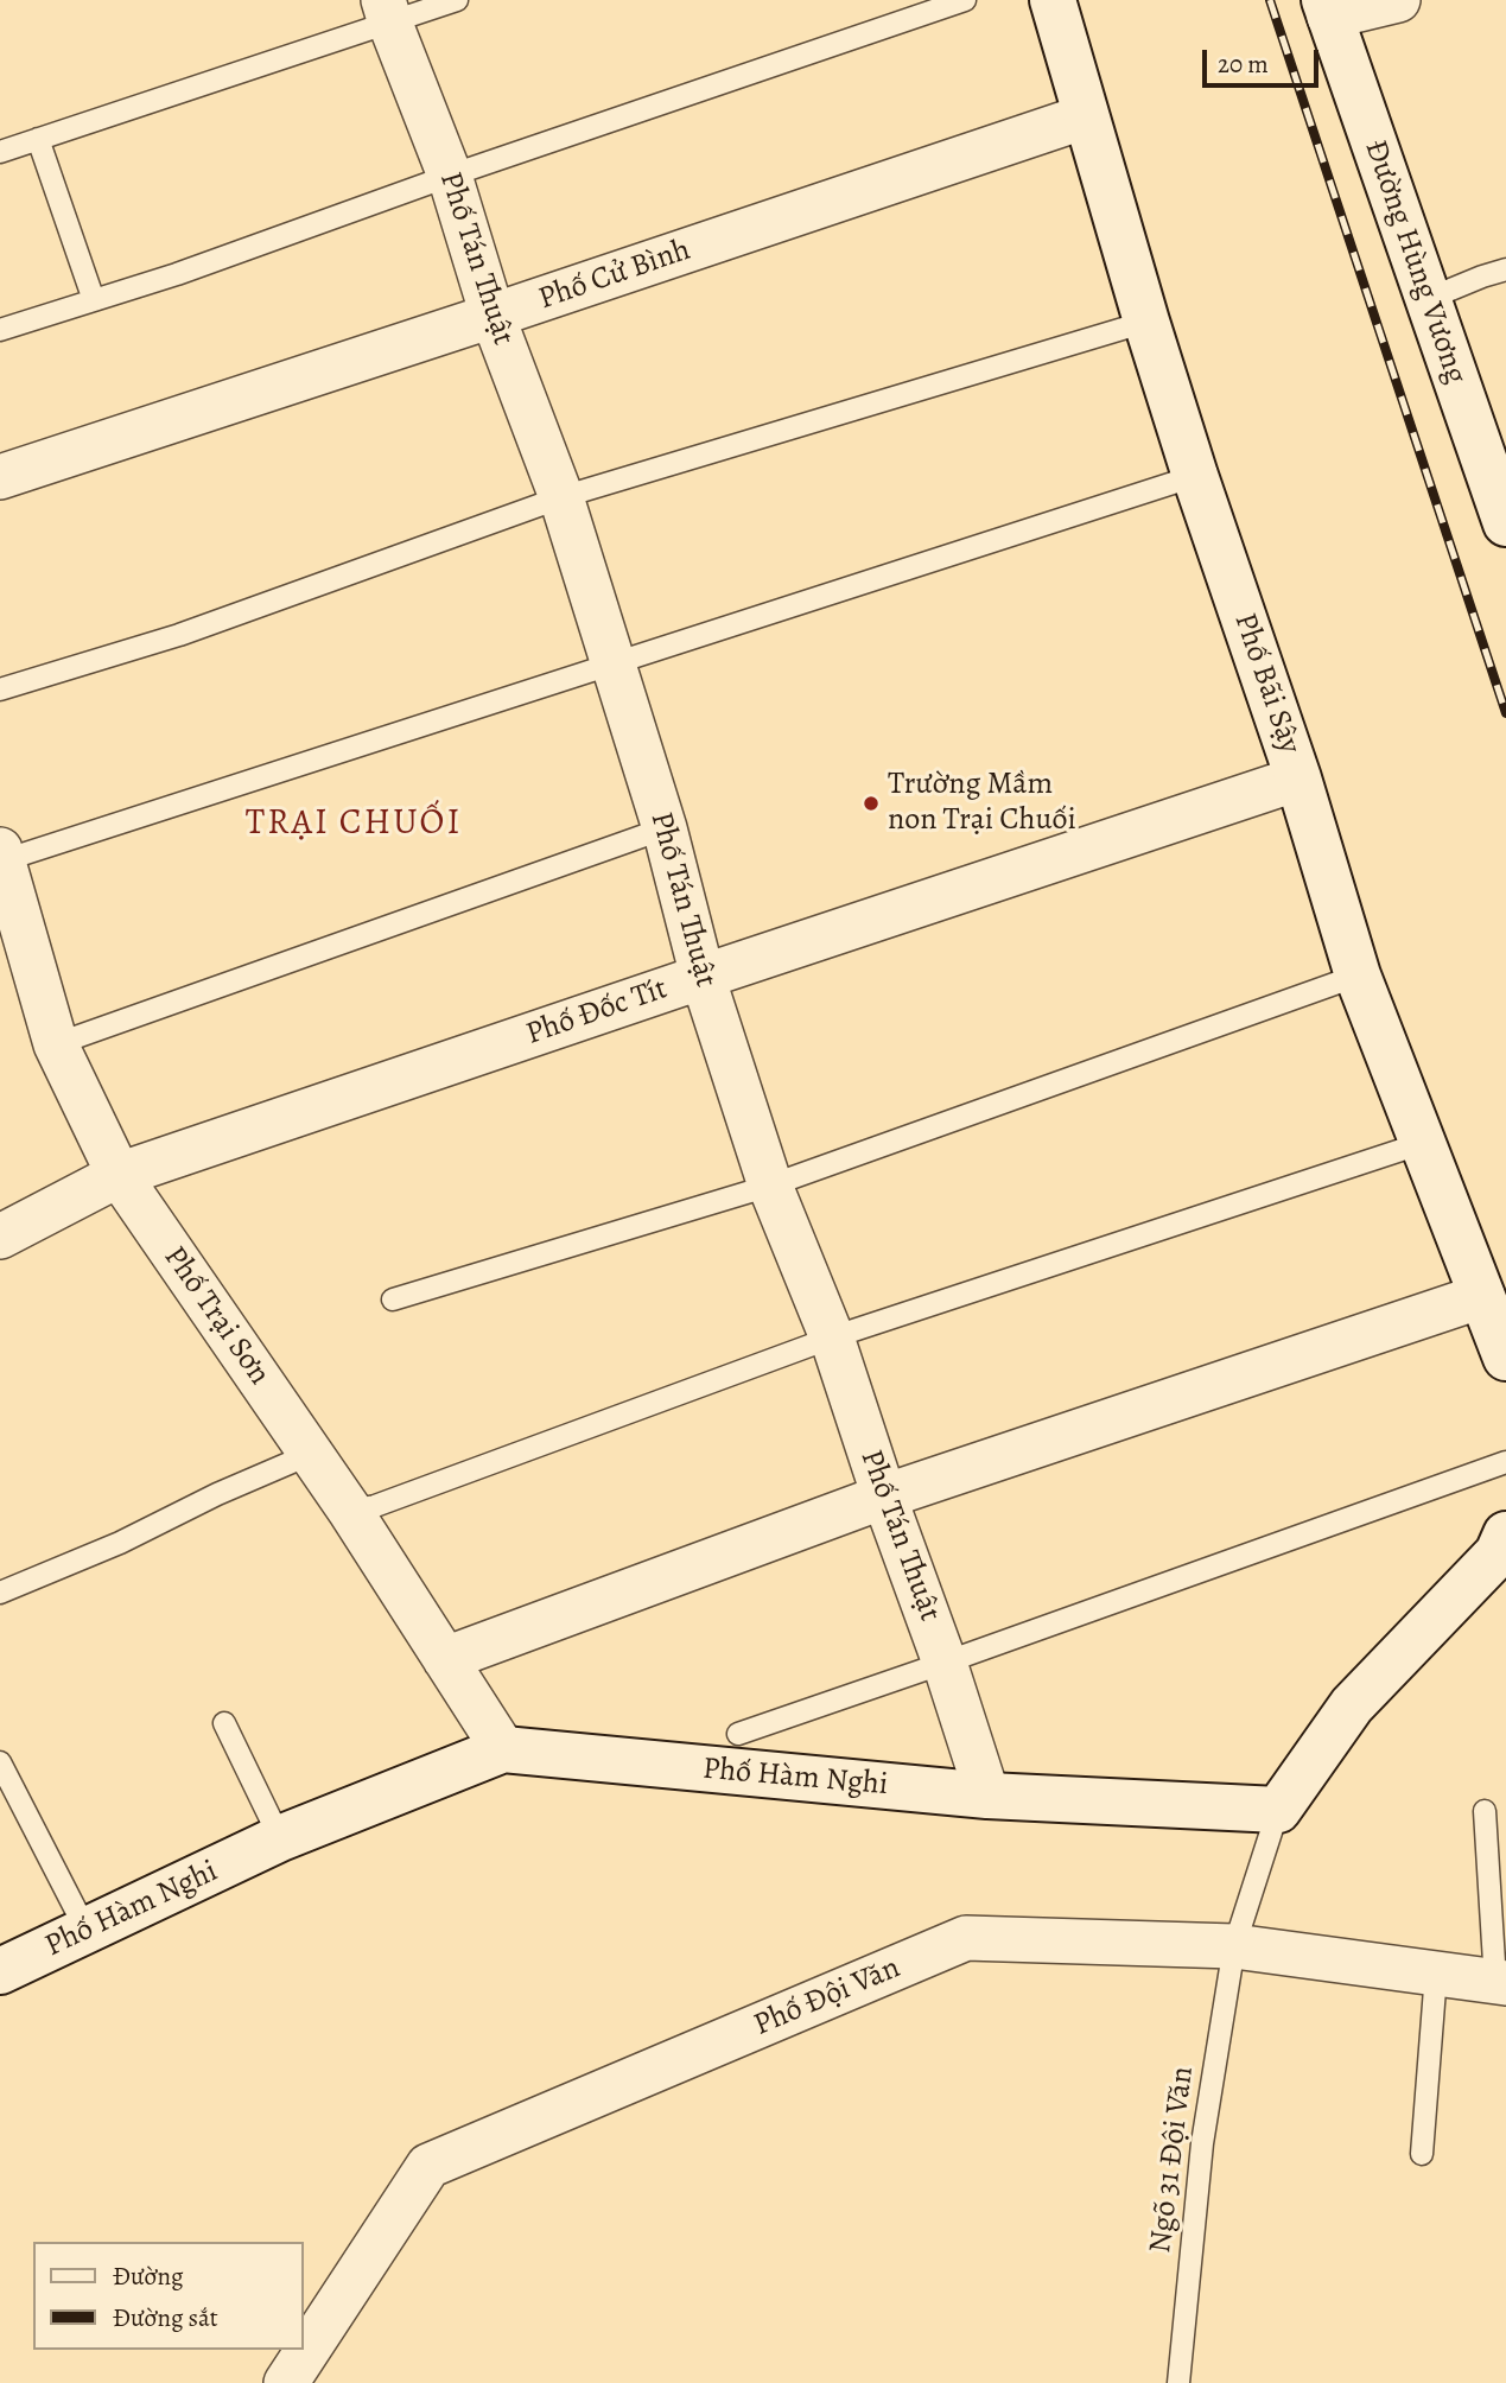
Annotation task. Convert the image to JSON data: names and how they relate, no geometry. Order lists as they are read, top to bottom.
{
  "streets": {
    "street": [
      "Phố Tán Thuật",
      "Đường Hùng Vương",
      "Phố Cử Bình",
      "Phố Bãi Sậy",
      "Phố Đốc Tít",
      "Phố Trại Sơn",
      "Phố Hàm Nghi",
      "Phố Đội Văn"
    ],
    "lane": ["Ngõ 31 Đội Văn"]
  },
  "crossings": [
    ["Phố Tán Thuật", "Phố Cử Bình"],
    ["Phố Tán Thuật", "Phố Đốc Tít"],
    ["Phố Tán Thuật", "Phố Hàm Nghi"],
    ["Phố Cử Bình", "Phố Bãi Sậy"],
    ["Phố Bãi Sậy", "Phố Đốc Tít"],
    ["Phố Đốc Tít", "Phố Trại Sơn"],
    ["Phố Trại Sơn", "Phố Hàm Nghi"],
    ["Phố Hàm Nghi", "Ngõ 31 Đội Văn"],
    ["Phố Đội Văn", "Ngõ 31 Đội Văn"]
  ],
  "districts": ["TRẠI CHUỐI"],
  "places": ["Trường Mầm non Trại Chuối"],
  "legend": ["Đường", "Đường sắt"],
  "scale_bar": "20 m"
}
